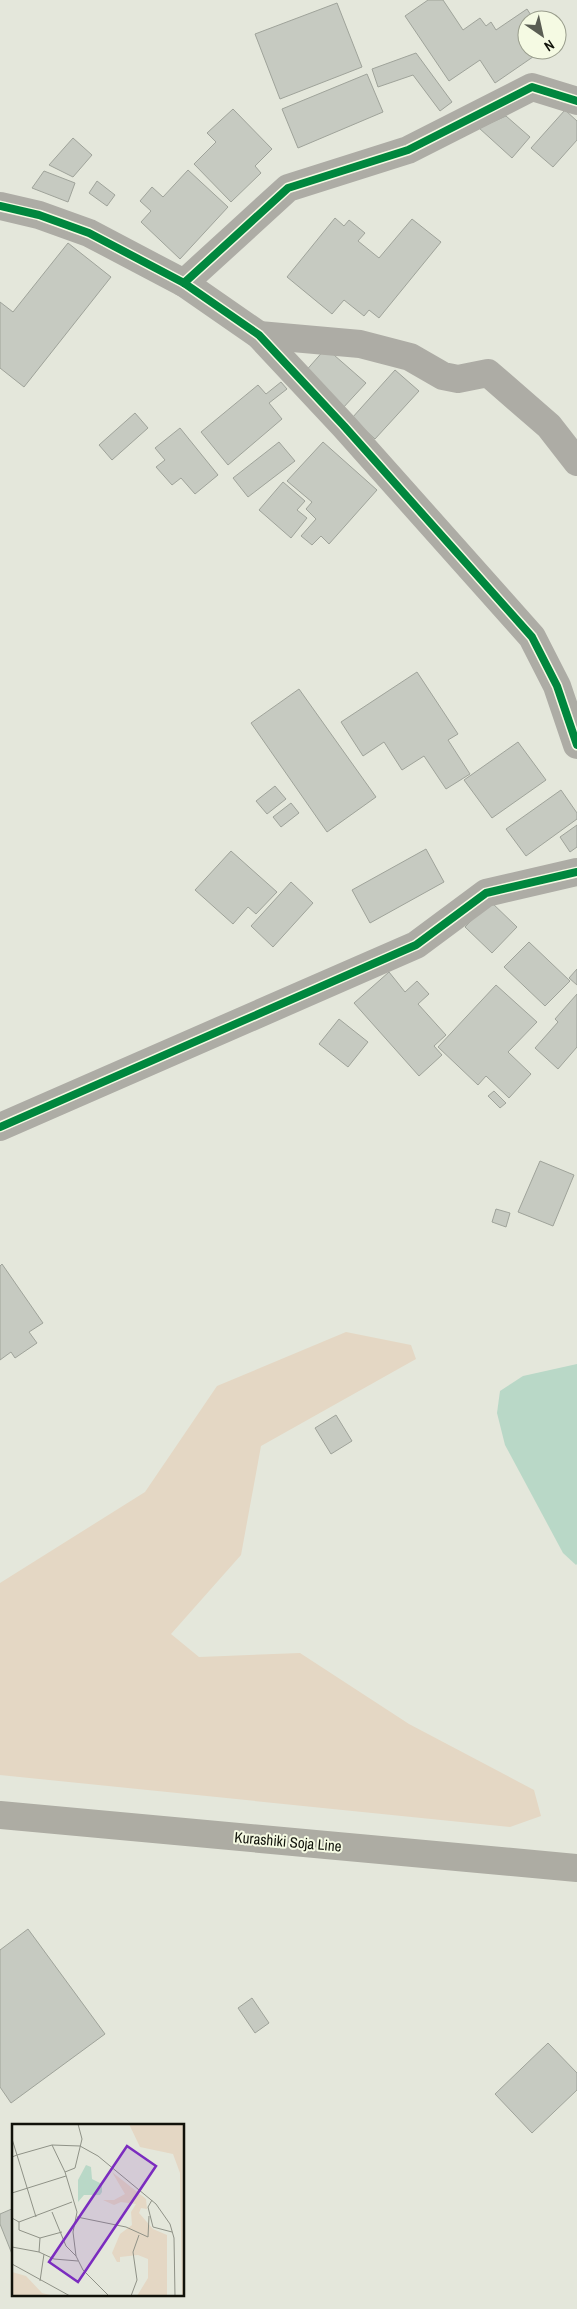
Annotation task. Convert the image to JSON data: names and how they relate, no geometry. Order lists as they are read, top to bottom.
{
  "streets": {
    "main road": ["Kurashiki Soja Line"]
  },
  "north": "bottom right"
}
